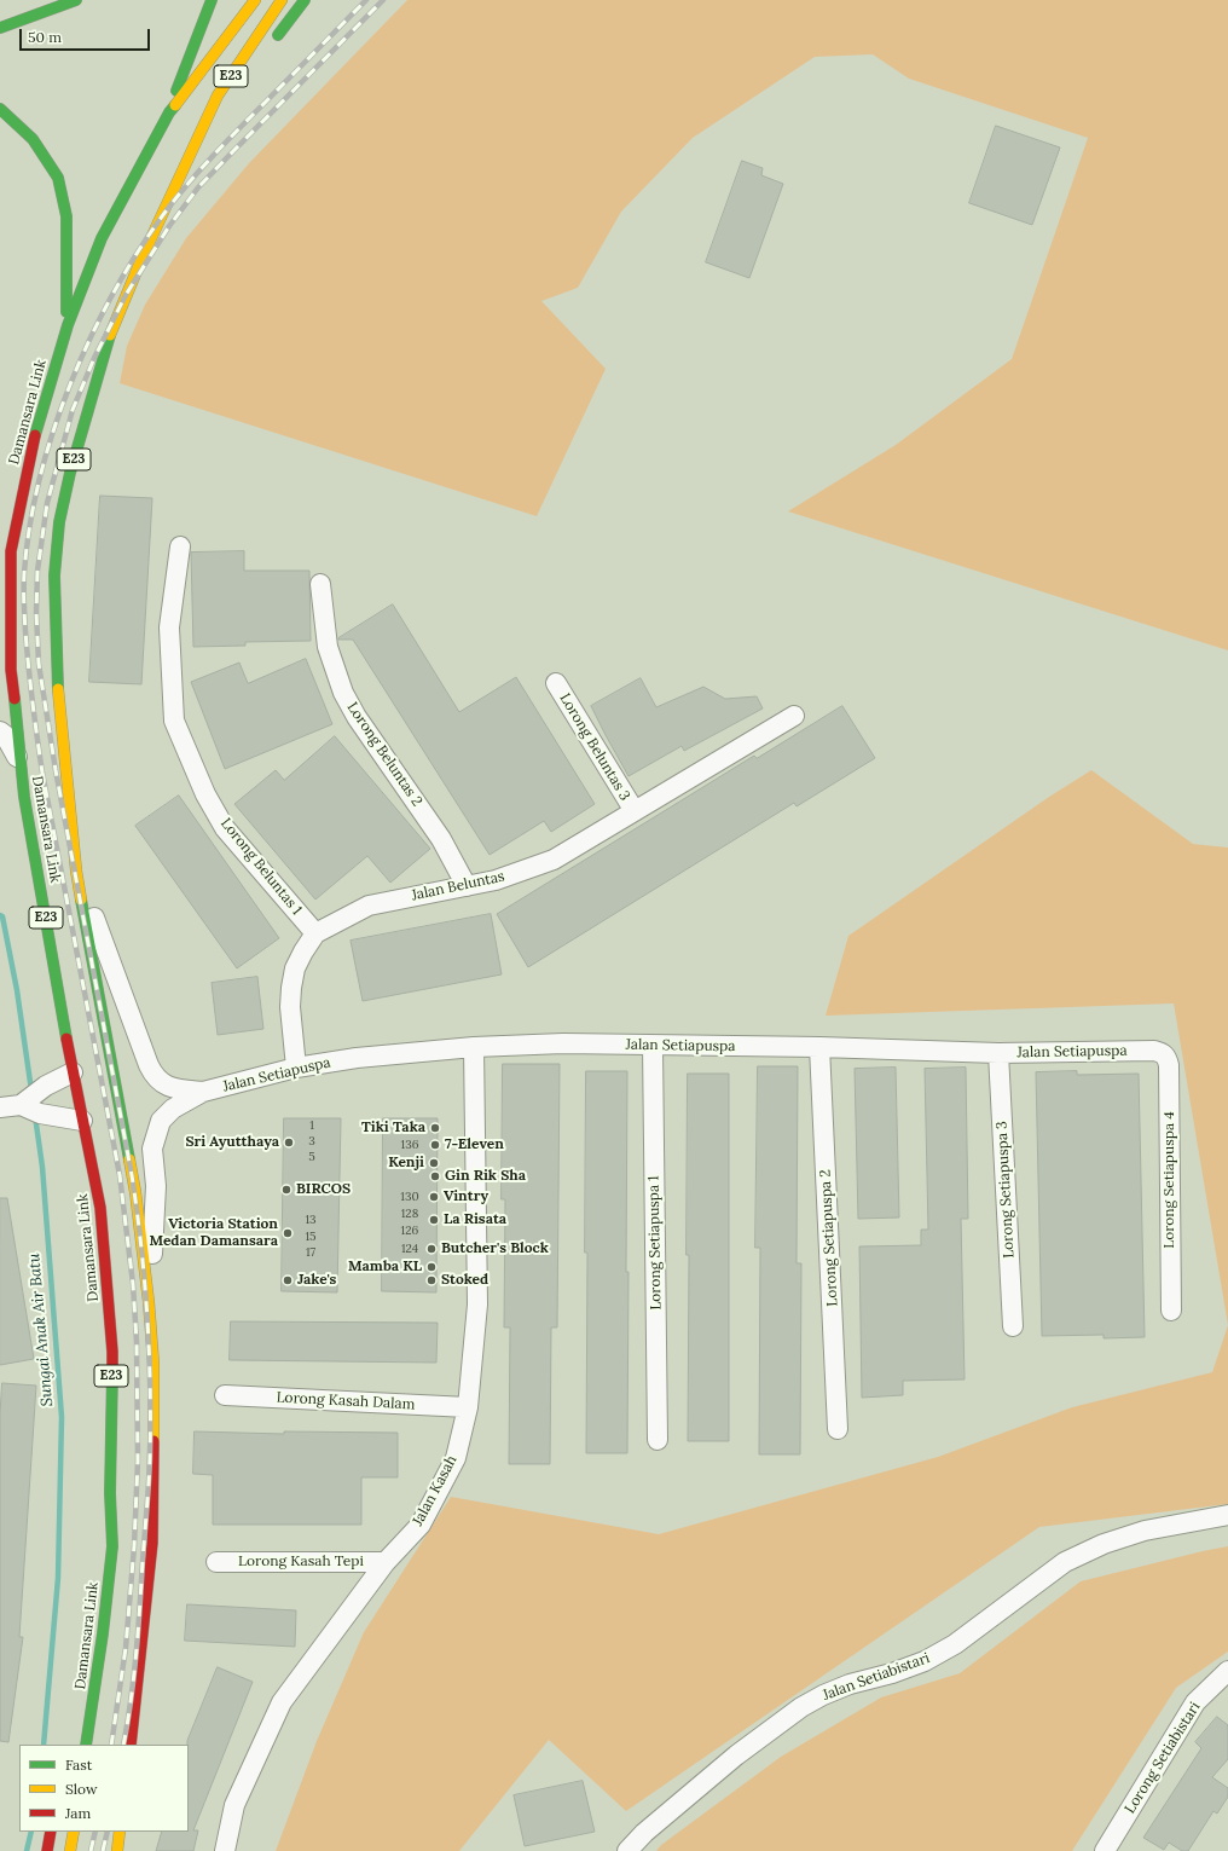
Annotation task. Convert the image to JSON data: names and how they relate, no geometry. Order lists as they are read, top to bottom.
{
  "streets": {
    "highway": ["E23", "Damansara Link"],
    "street": [
      "Lorong Beluntas 3",
      "Lorong Beluntas 2",
      "Lorong Beluntas 1",
      "Jalan Beluntas",
      "Jalan Setiapuspa",
      "Lorong Setiapuspa 4",
      "Lorong Setiapuspa 3",
      "Lorong Setiapuspa 2",
      "Lorong Setiapuspa 1",
      "Lorong Kasah Dalam",
      "Jalan Kasah",
      "Lorong Kasah Tepi",
      "Jalan Setiabistari",
      "Lorong Setiabistari"
    ]
  },
  "crossings": [
    ["Damansara Link", "Jalan Setiapuspa"],
    ["Lorong Beluntas 3", "Jalan Beluntas"],
    ["Lorong Beluntas 2", "Jalan Beluntas"],
    ["Lorong Beluntas 1", "Jalan Beluntas"],
    ["Jalan Beluntas", "Jalan Setiapuspa"],
    ["Jalan Setiapuspa", "Lorong Setiapuspa 4"],
    ["Jalan Setiapuspa", "Lorong Setiapuspa 3"],
    ["Jalan Setiapuspa", "Lorong Setiapuspa 2"],
    ["Jalan Setiapuspa", "Lorong Setiapuspa 1"],
    ["Jalan Setiapuspa", "Jalan Kasah"],
    ["Lorong Kasah Dalam", "Jalan Kasah"],
    ["Jalan Kasah", "Lorong Kasah Tepi"]
  ],
  "water": ["Sungai Anak Air Batu"],
  "places": [
    "Tiki Taka",
    "Sri Ayutthaya",
    "7-Eleven",
    "Kenji",
    "Gin Rik Sha",
    "BIRCOS",
    "Vintry",
    "La Risata",
    "Victoria Station Medan Damansara",
    "Butcher's Block",
    "Mamba KL",
    "Jake's",
    "Stoked"
  ],
  "house_numbers": [
    "1",
    "3",
    "136",
    "5",
    "130",
    "128",
    "13",
    "126",
    "15",
    "124",
    "17"
  ],
  "legend": ["Fast", "Slow", "Jam"],
  "scale_bar": "50 m"
}
